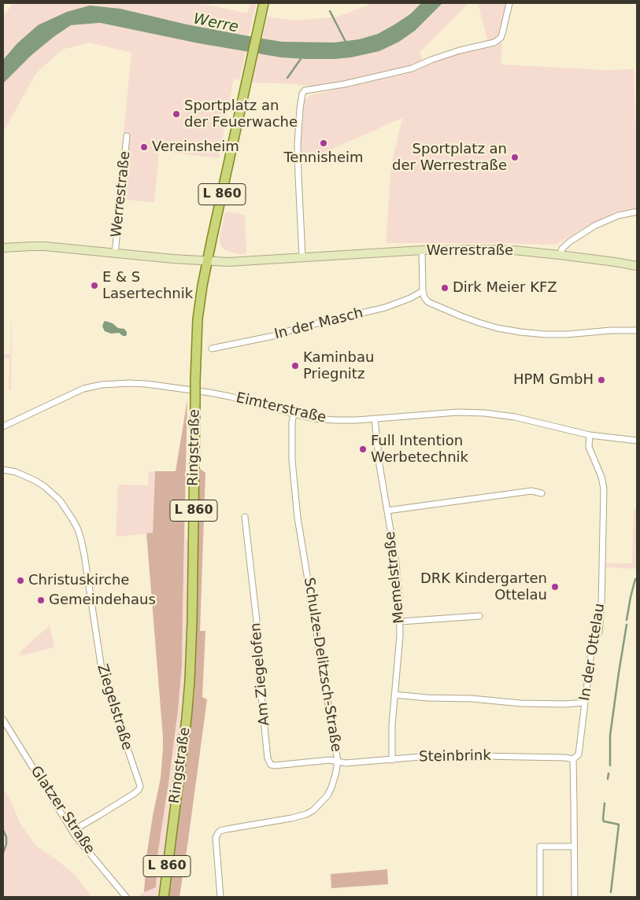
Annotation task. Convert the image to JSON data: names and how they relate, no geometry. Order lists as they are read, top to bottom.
{
  "streets": {
    "main road": ["Werrestraße", "L 860", "Ringstraße"],
    "street": [
      "In der Masch",
      "Eimterstraße",
      "Memelstraße",
      "In der Ottelau",
      "Schulze-Delitzsch-Straße",
      "Am Ziegelofen",
      "Ziegelstraße",
      "Steinbrink",
      "Glatzer Straße"
    ]
  },
  "crossings": [
    ["Werrestraße", "Ringstraße"],
    ["Eimterstraße", "Memelstraße"],
    ["Eimterstraße", "In der Ottelau"],
    ["Eimterstraße", "Schulze-Delitzsch-Straße"],
    ["Memelstraße", "Steinbrink"],
    ["In der Ottelau", "Steinbrink"],
    ["Schulze-Delitzsch-Straße", "Am Ziegelofen"],
    ["Schulze-Delitzsch-Straße", "Steinbrink"],
    ["Am Ziegelofen", "Steinbrink"],
    ["Ziegelstraße", "Glatzer Straße"]
  ],
  "water": ["Werre"],
  "places": [
    "Sportplatz an der Feuerwache",
    "Tennisheim",
    "Vereinsheim",
    "Sportplatz an der Werrestraße",
    "E & S Lasertechnik",
    "Dirk Meier KFZ",
    "Kaminbau Priegnitz",
    "HPM GmbH",
    "Full Intention Werbetechnik",
    "Christuskirche",
    "DRK Kindergarten Ottelau",
    "Gemeindehaus"
  ]
}
